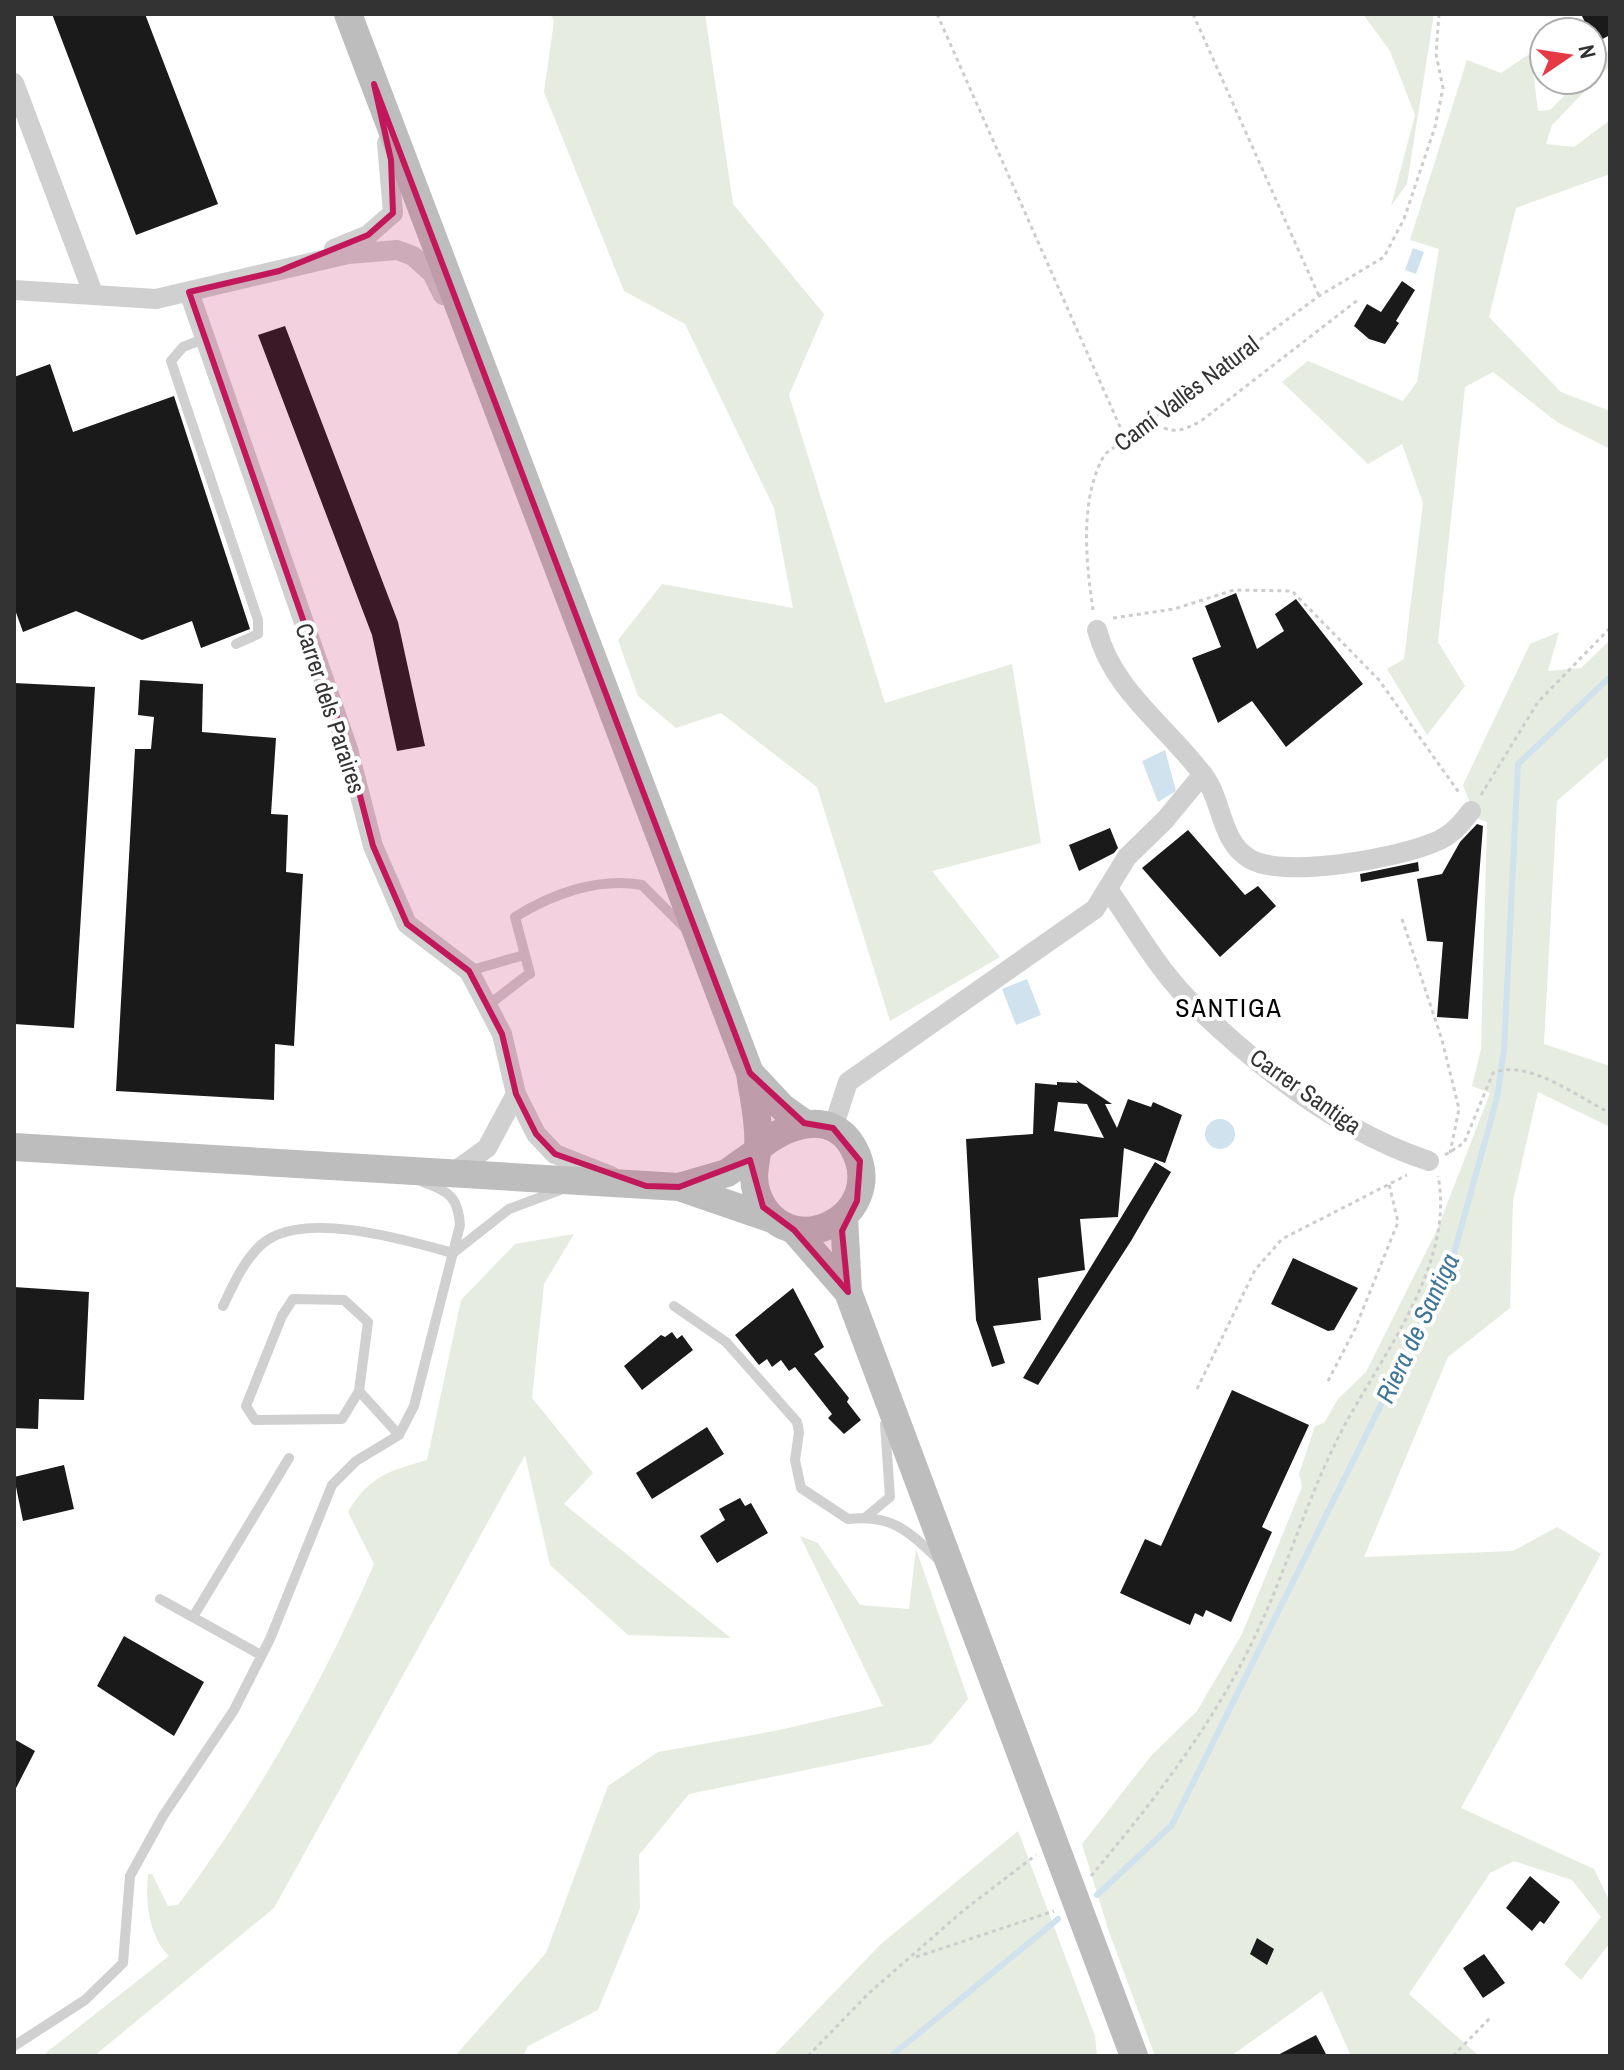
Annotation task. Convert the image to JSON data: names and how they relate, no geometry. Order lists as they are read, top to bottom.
{
  "streets": {
    "street": ["Carrer dels Paraires", "Carrer Santiga"],
    "path": ["Camí Vallès Natural"]
  },
  "districts": ["SANTIGA"],
  "water": ["Riera de Santiga"],
  "north": "right"
}
